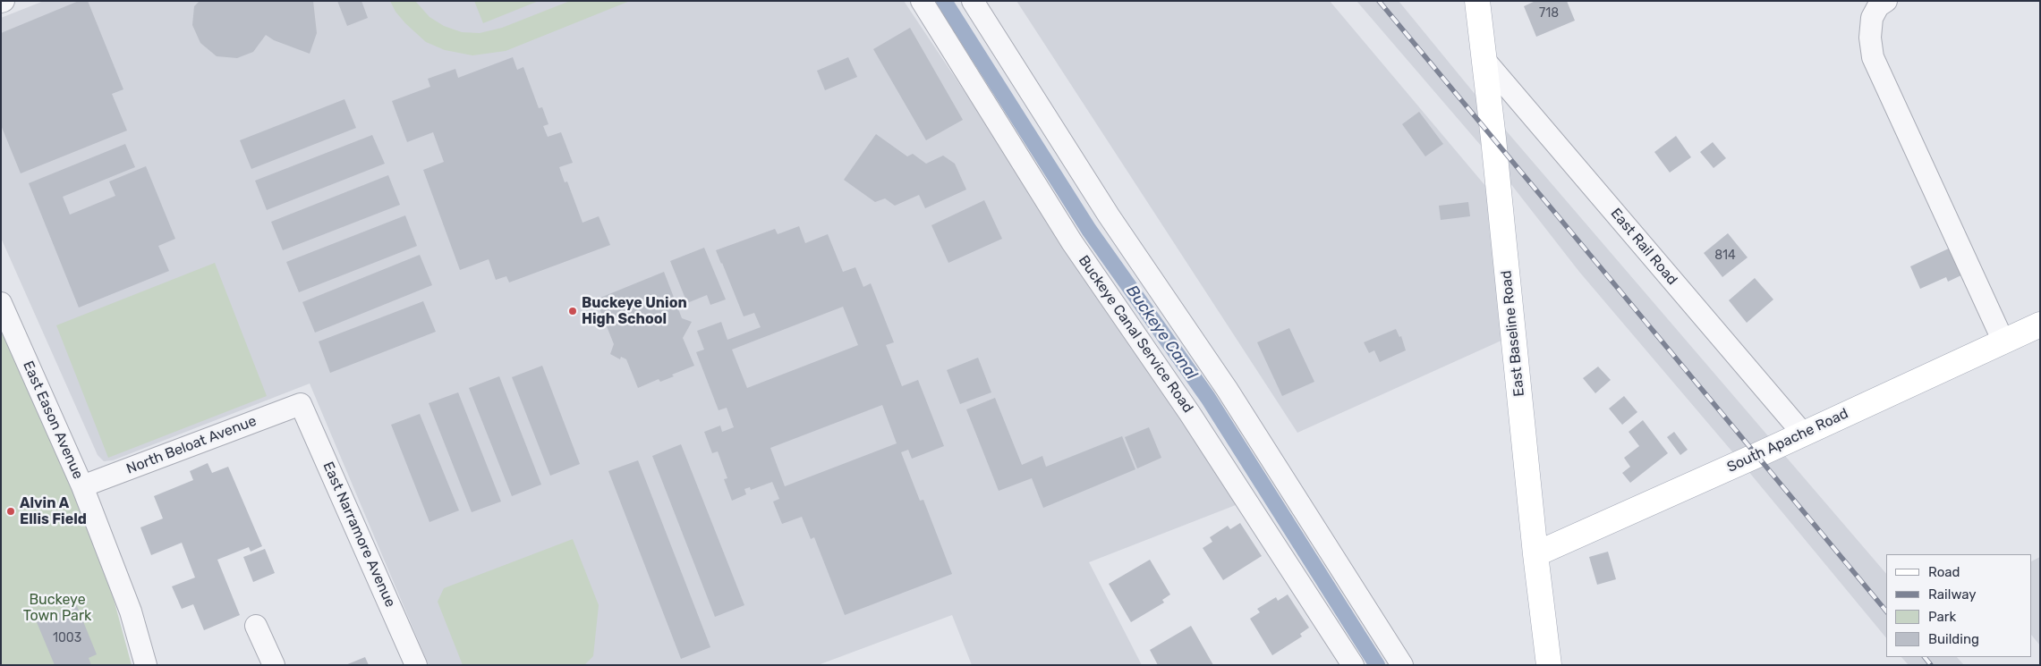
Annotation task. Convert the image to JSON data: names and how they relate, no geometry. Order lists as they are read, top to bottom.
{
  "streets": {
    "main road": ["East Baseline Road", "South Apache Road"],
    "street": [
      "East Rail Road",
      "Buckeye Canal Service Road",
      "East Eason Avenue",
      "North Beloat Avenue",
      "East Narramore Avenue"
    ]
  },
  "crossings": [
    ["East Rail Road", "East Baseline Road"],
    ["East Rail Road", "South Apache Road"],
    ["East Baseline Road", "South Apache Road"],
    ["East Eason Avenue", "North Beloat Avenue"],
    ["North Beloat Avenue", "East Narramore Avenue"]
  ],
  "water": ["Buckeye Canal"],
  "parks": ["Buckeye Town Park"],
  "places": ["Buckeye Union High School", "Alvin A Ellis Field"],
  "house_numbers": ["718", "814", "1003"],
  "legend": [
    "Road",
    "Railway",
    "Park",
    "Building"
  ]
}
